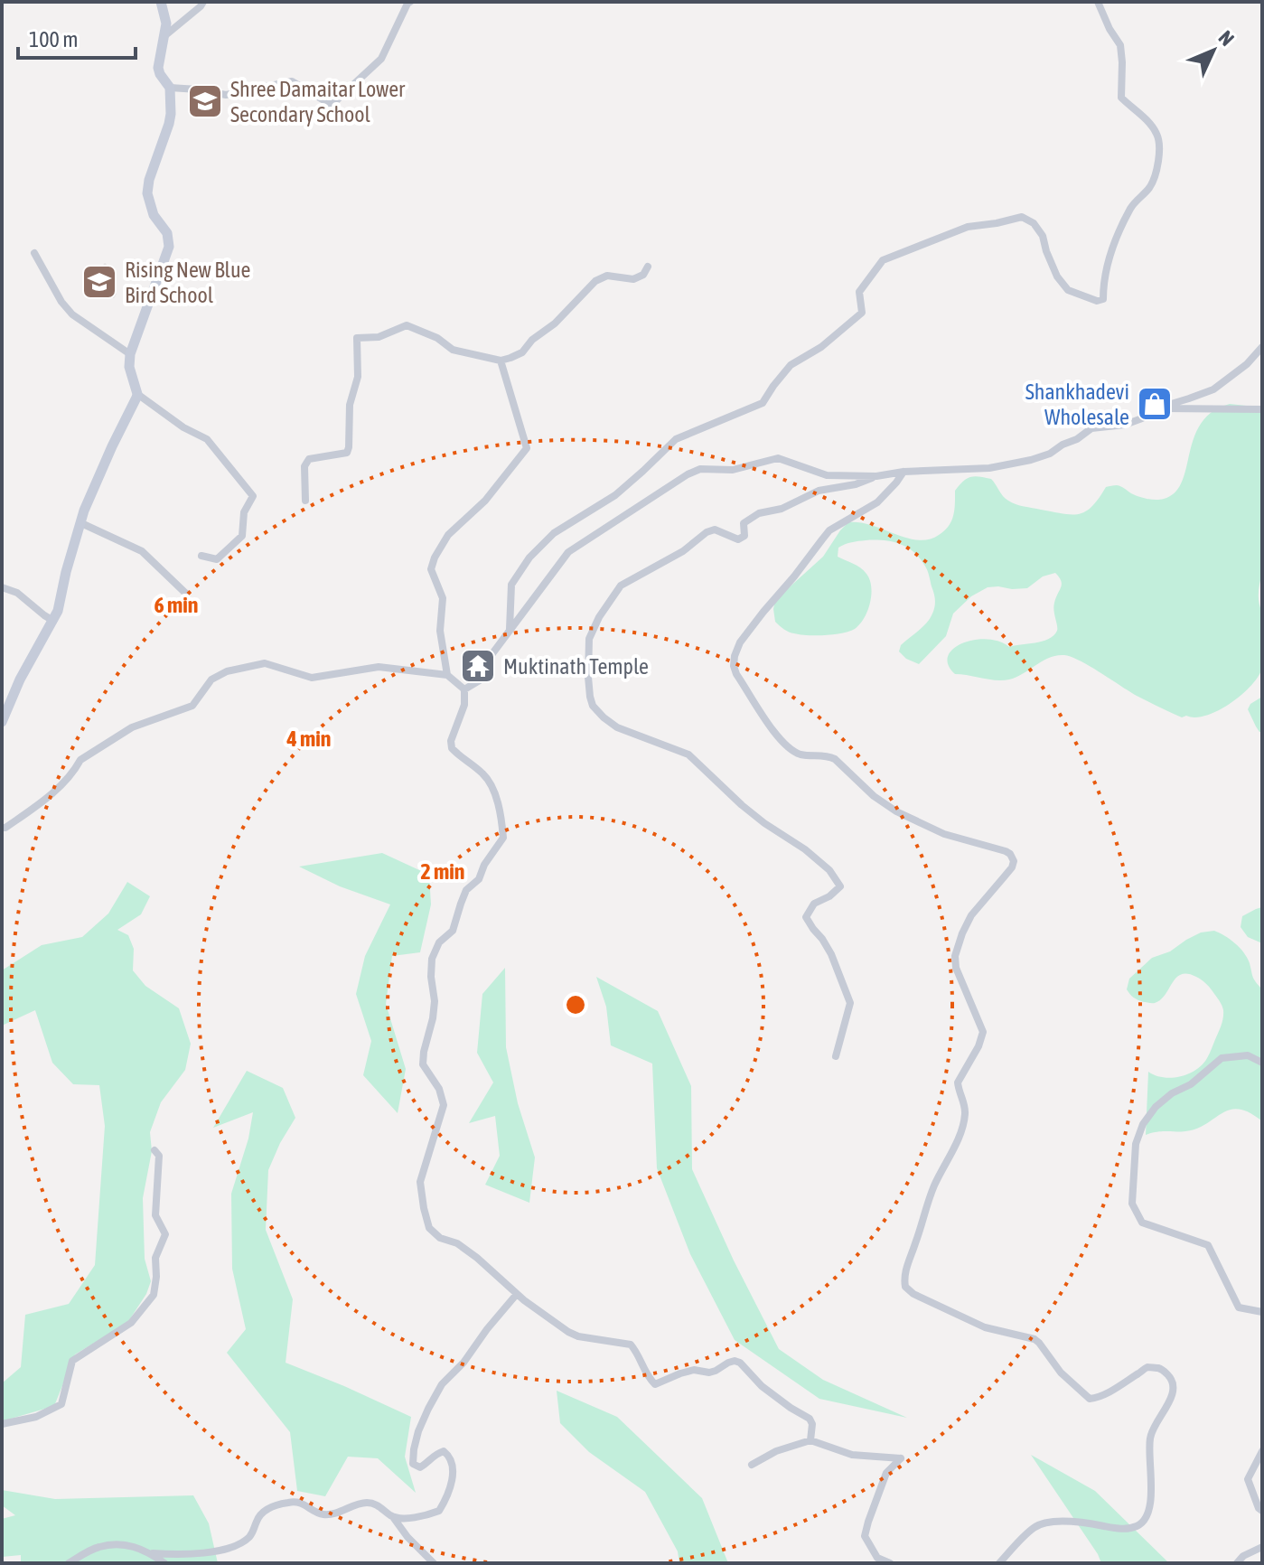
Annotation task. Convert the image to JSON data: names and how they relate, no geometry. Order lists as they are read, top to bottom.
{
  "places": {
    "school or university": ["Shree Damaitar Lower Secondary School", "Rising New Blue Bird School"],
    "shop": ["Shankhadevi Wholesale"],
    "temple": ["Muktinath Temple"]
  },
  "scale_bar": "100 m",
  "north": "top right",
  "rings": ["6 min", "4 min", "2 min"]
}
